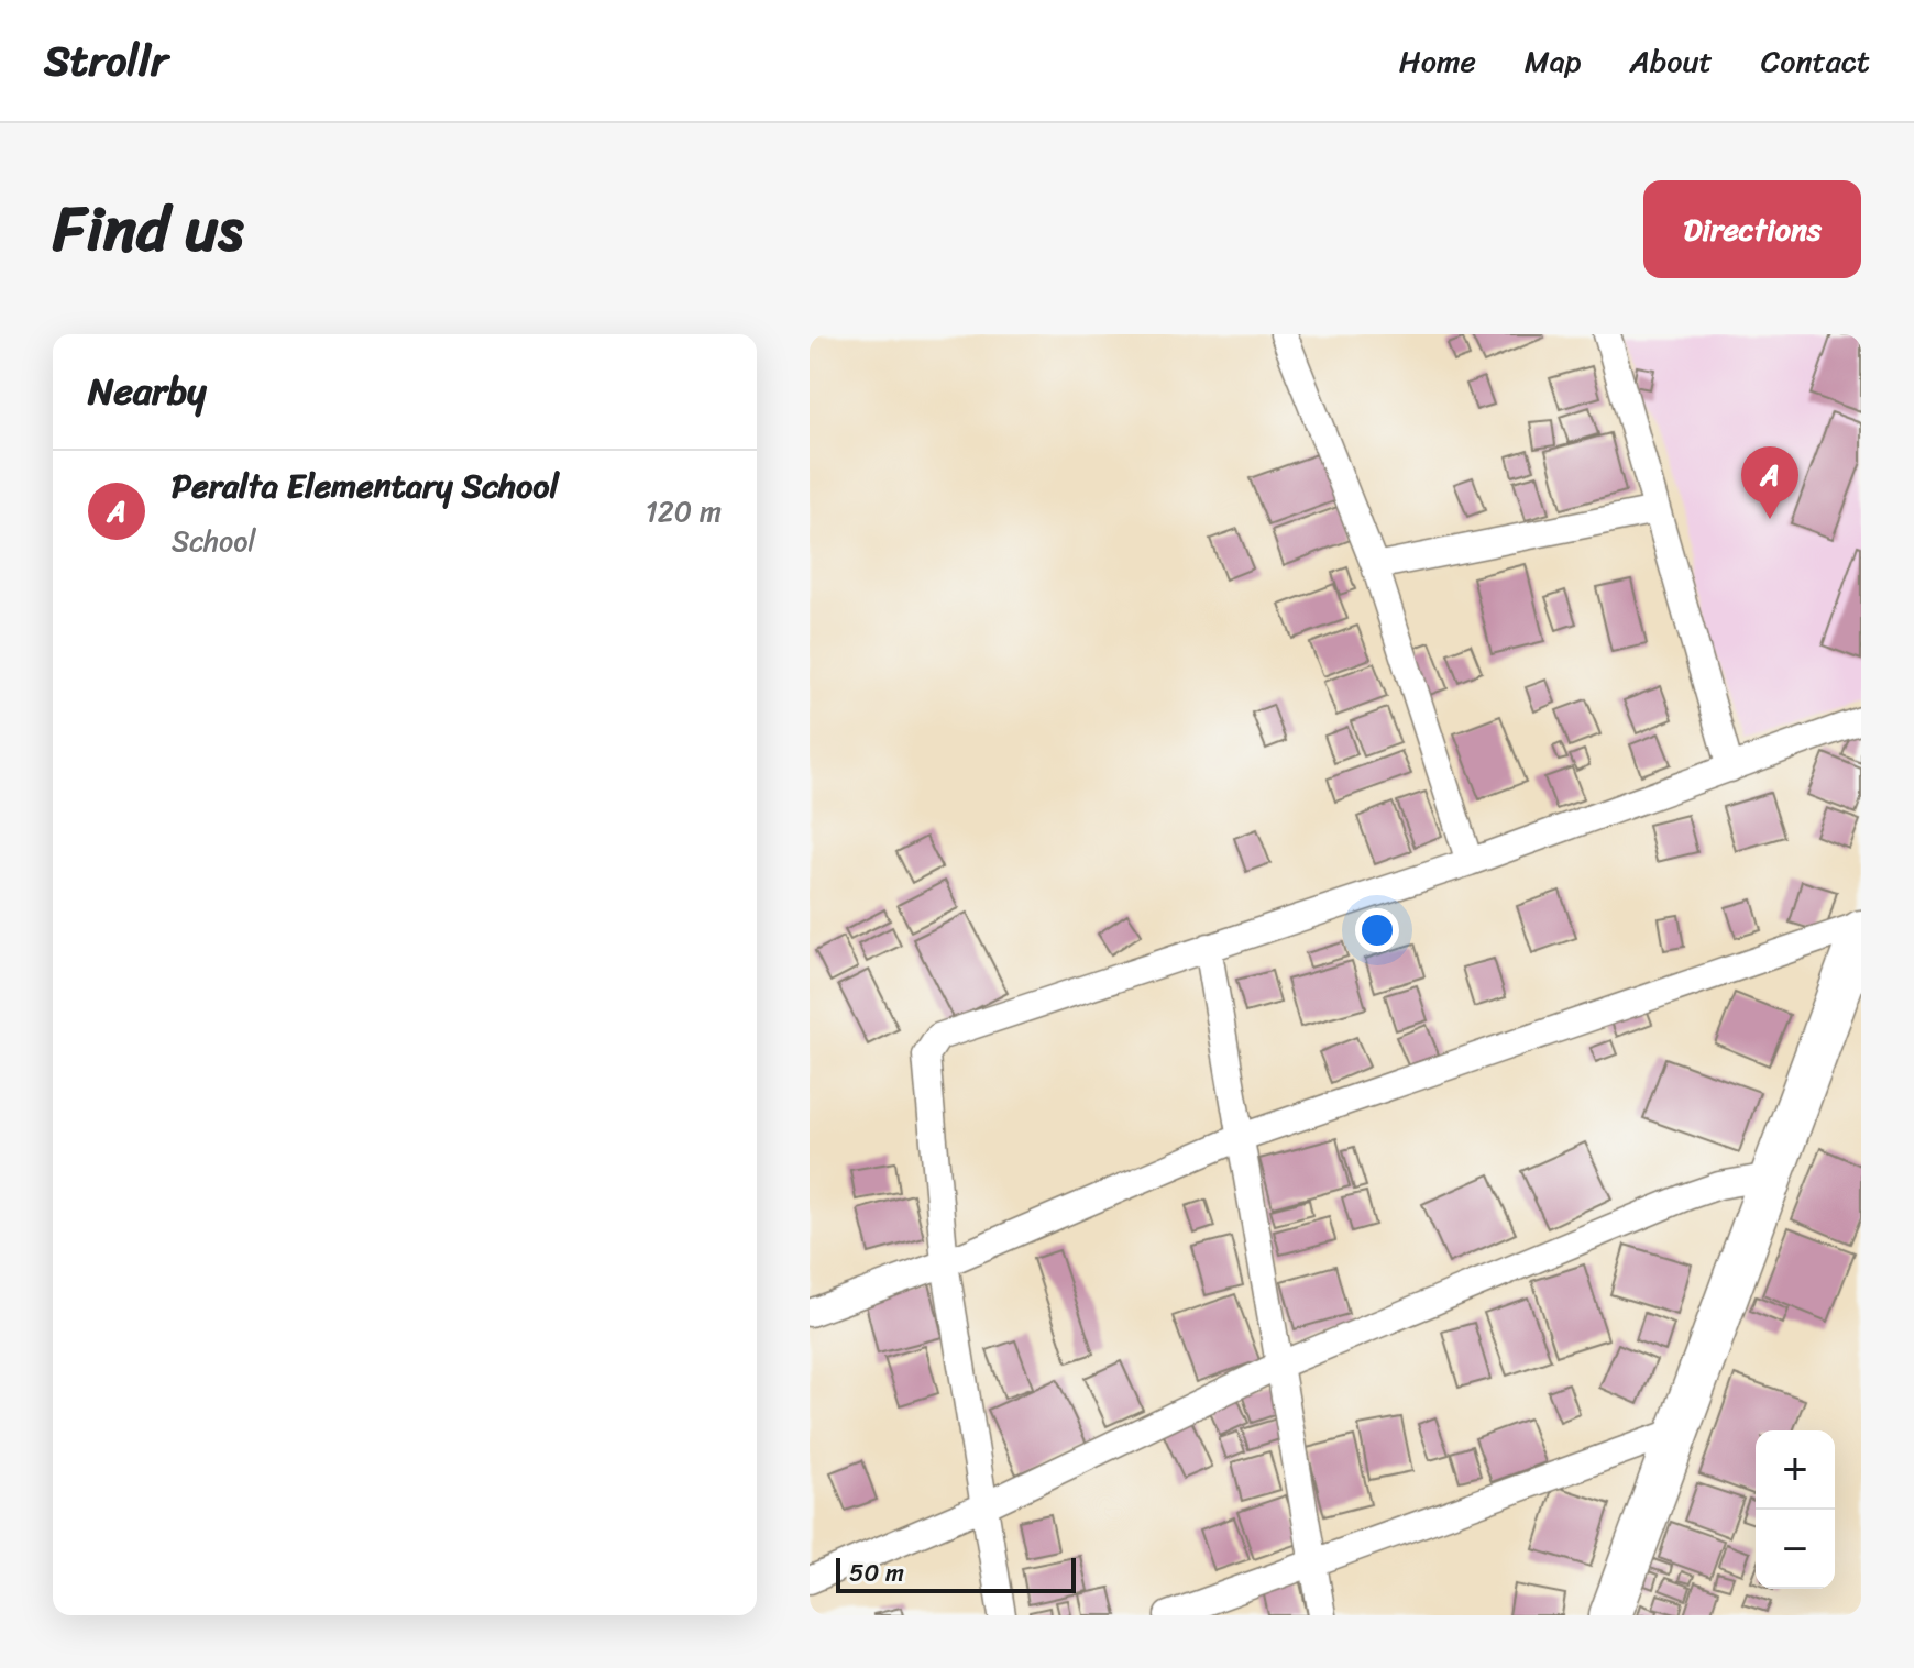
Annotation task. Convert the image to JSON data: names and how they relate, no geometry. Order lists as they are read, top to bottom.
{
  "scale_bar": "50 m",
  "page": {
    "header": "Strollr",
    "nav": [
      "Home",
      "Map",
      "About",
      "Contact"
    ],
    "title": "Find us",
    "buttons": "Directions",
    "heading": "Nearby",
    "pins": "A",
    "list": [
      {
        "mark": "A",
        "name": "Peralta Elementary School",
        "note": "School",
        "value": "120 m"
      }
    ],
    "map_buttons": ["+", "−"],
    "scale": "50 m"
  }
}
